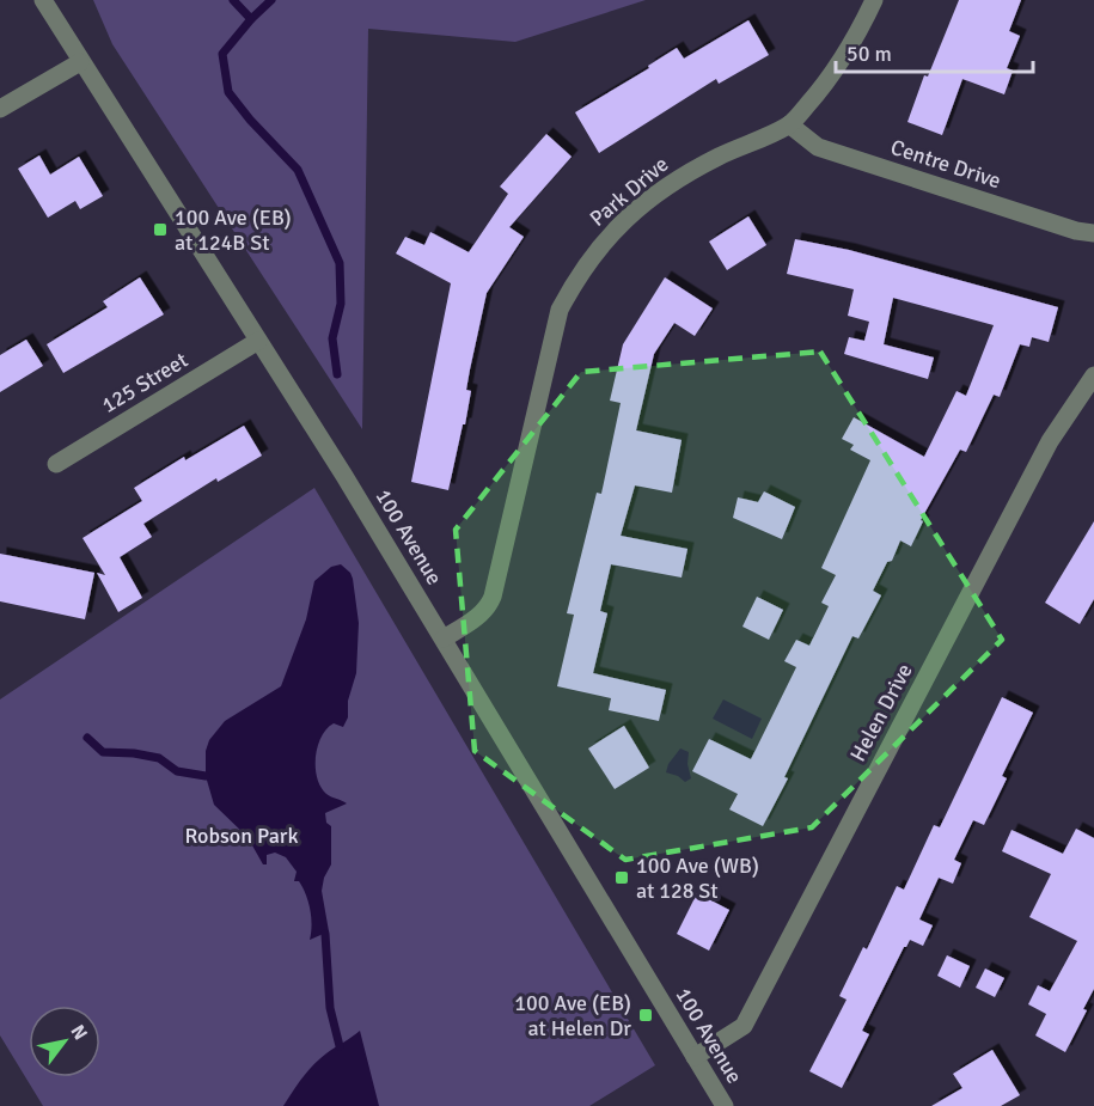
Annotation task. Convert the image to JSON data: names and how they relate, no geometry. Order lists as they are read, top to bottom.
{
  "streets": {
    "street": [
      "Centre Drive",
      "Park Drive",
      "125 Street",
      "100 Avenue",
      "Helen Drive"
    ]
  },
  "crossings": [
    ["Centre Drive", "Park Drive"],
    ["Park Drive", "100 Avenue"],
    ["125 Street", "100 Avenue"],
    ["100 Avenue", "Helen Drive"]
  ],
  "parks": ["Robson Park"],
  "places": {
    "transit": ["100 Ave (EB) at 124B St", "100 Ave (WB) at 128 St", "100 Ave (EB) at Helen Dr"]
  },
  "scale_bar": "50 m",
  "north": "top right"
}
